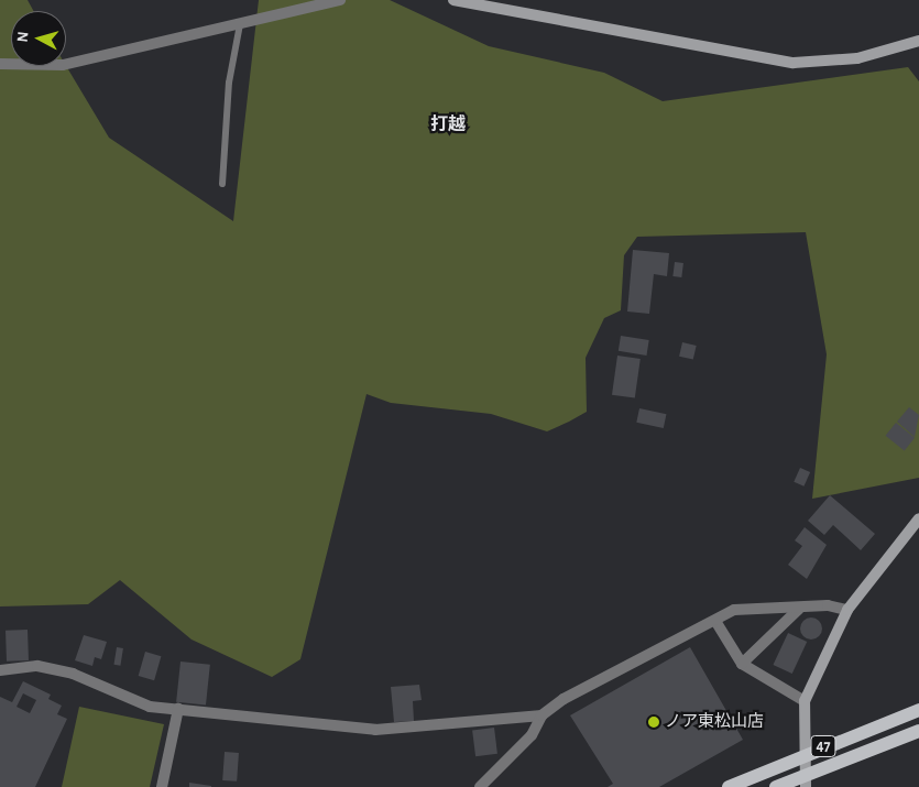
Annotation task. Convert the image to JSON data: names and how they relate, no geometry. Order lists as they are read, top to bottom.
{
  "streets": {
    "main road": ["47"]
  },
  "districts": ["打越"],
  "places": ["ノア東松山店"],
  "north": "left"
}
